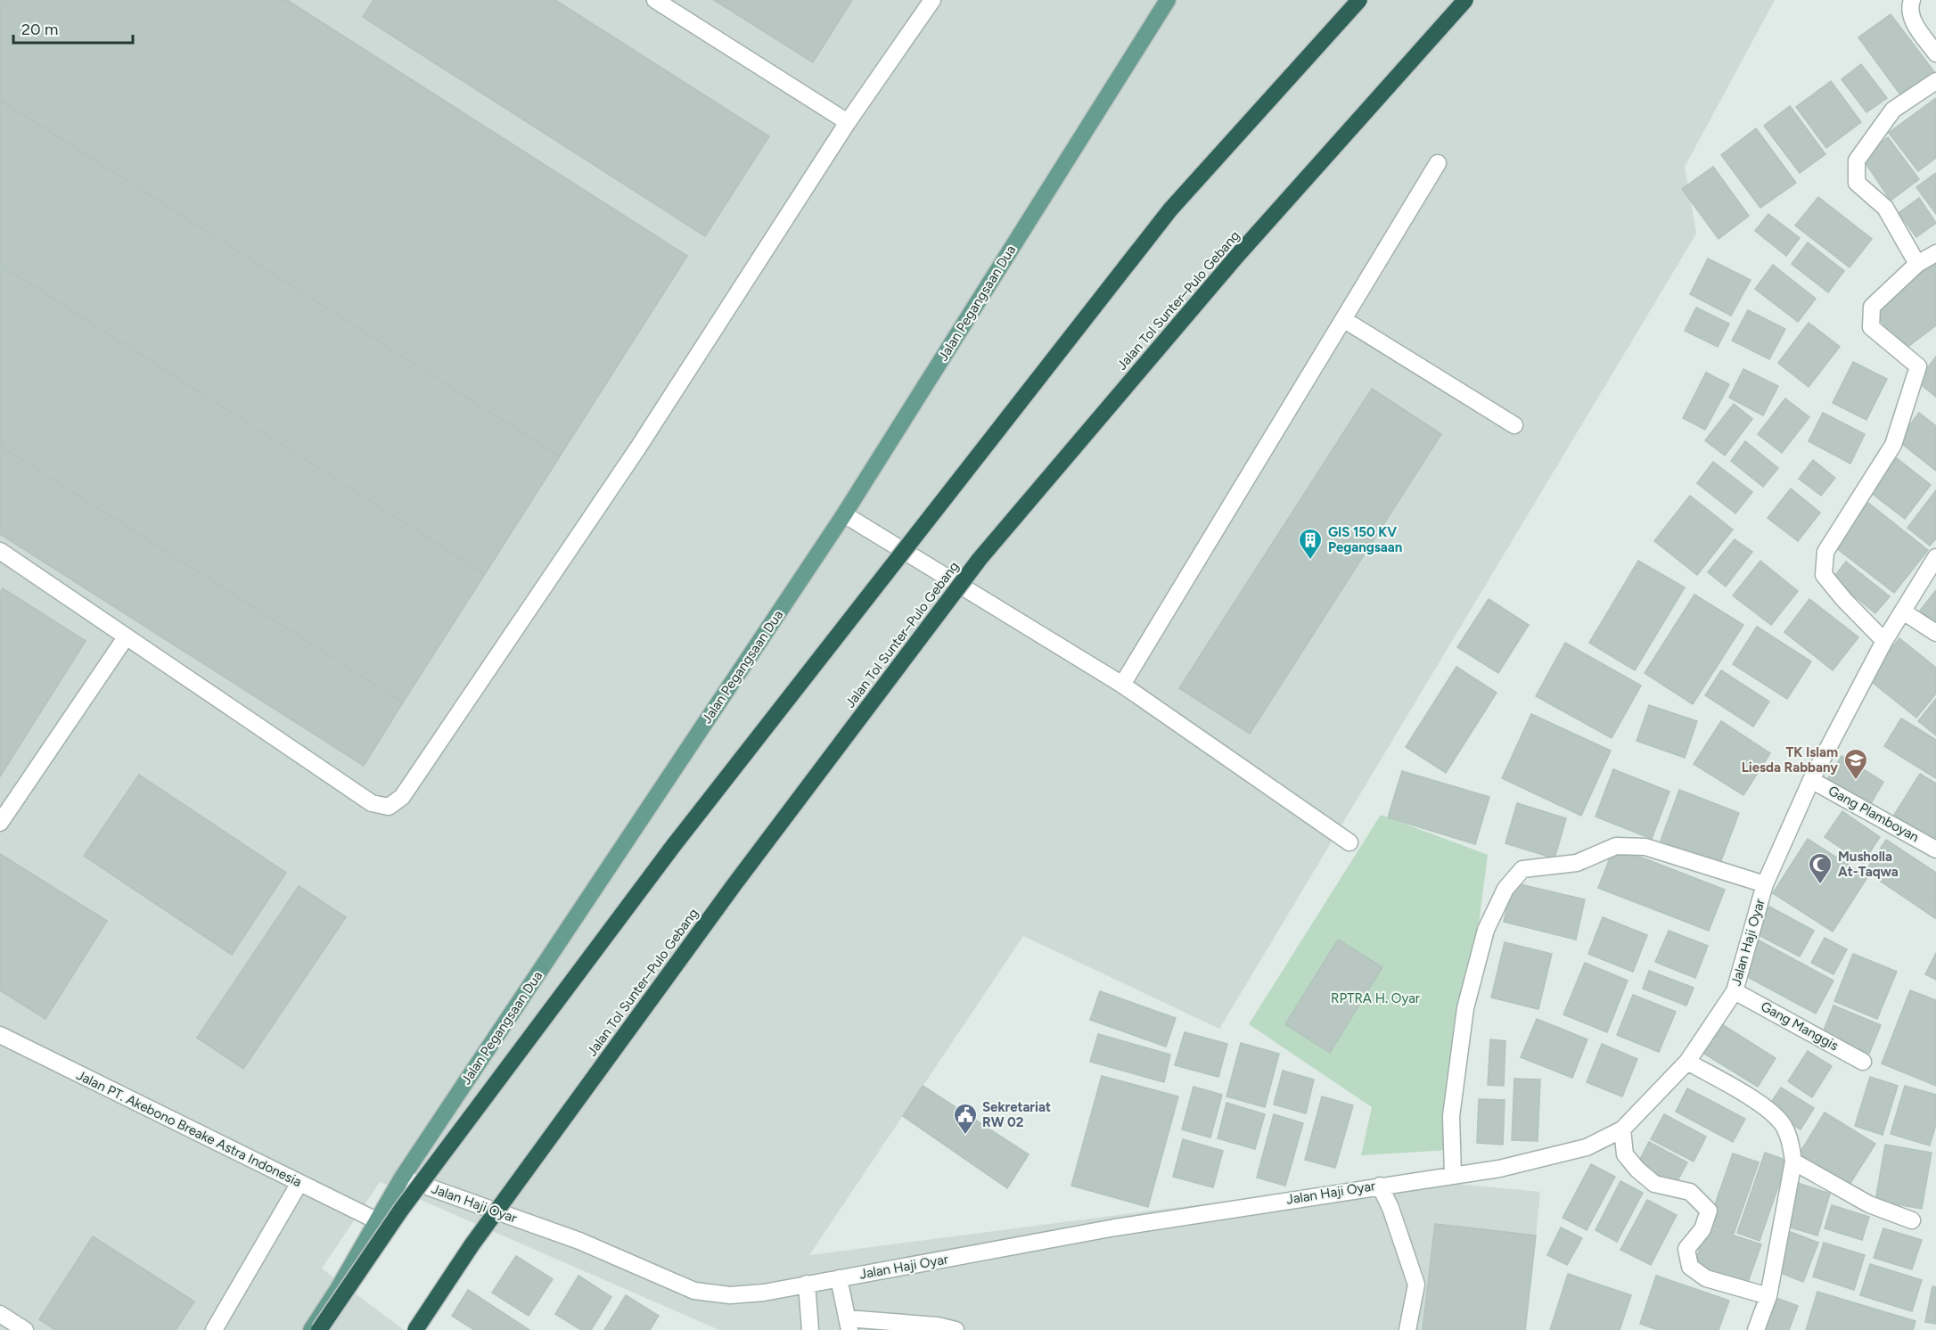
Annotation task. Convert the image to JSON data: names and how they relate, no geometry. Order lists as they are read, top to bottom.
{
  "streets": {
    "highway": ["Jalan Tol Sunter–Pulo Gebang"],
    "main road": ["Jalan Pegangsaan Dua"],
    "street": [
      "Gang Plamboyan",
      "Jalan Haji Oyar",
      "Gang Manggis",
      "Jalan PT. Akebono Breake Astra Indonesia"
    ]
  },
  "crossings": [
    ["Jalan Pegangsaan Dua", "Jalan Haji Oyar"],
    ["Jalan Pegangsaan Dua", "Jalan PT. Akebono Breake Astra Indonesia"],
    ["Gang Plamboyan", "Jalan Haji Oyar"],
    ["Jalan Haji Oyar", "Gang Manggis"]
  ],
  "parks": ["RPTRA H. Oyar"],
  "places": {
    "building": ["GIS 150 KV Pegangsaan"],
    "school or university": ["TK Islam Liesda Rabbany"],
    "mosque": ["Musholla At-Taqwa"],
    "public building": ["Sekretariat RW 02"]
  },
  "scale_bar": "20 m"
}
